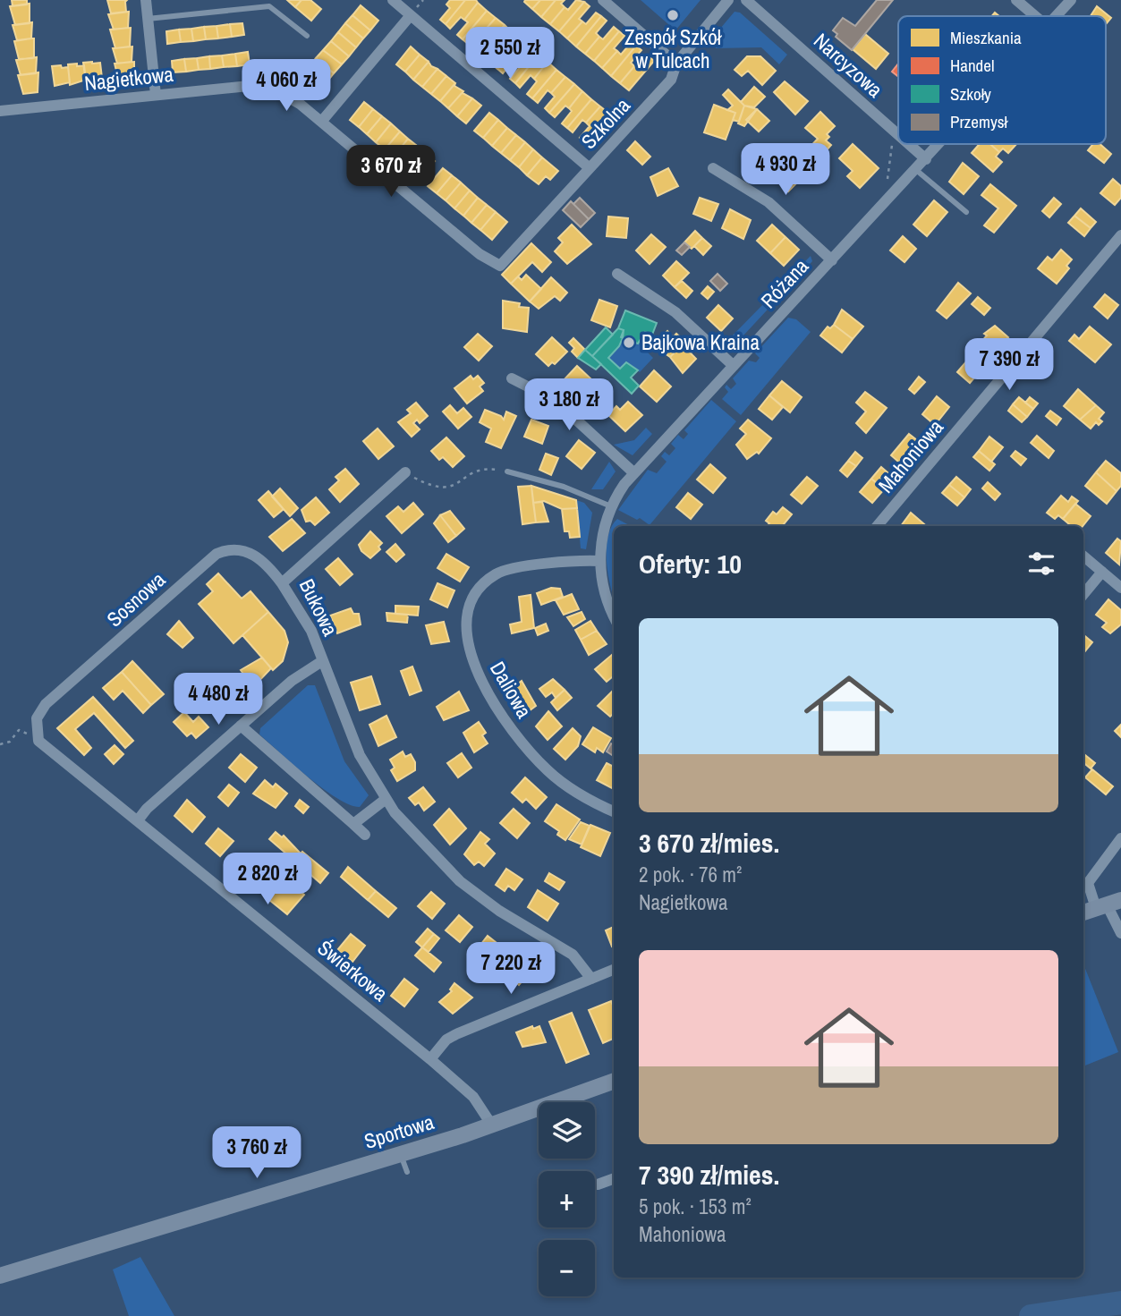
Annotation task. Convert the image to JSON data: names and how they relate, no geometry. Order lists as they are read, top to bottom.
{
  "streets": {
    "street": [
      "Narcyzowa",
      "Nagietkowa",
      "Szkolna",
      "Różana",
      "Mahoniowa",
      "Sosnowa",
      "Bukowa",
      "Daliowa",
      "Świerkowa",
      "Sportowa"
    ]
  },
  "crossings": [
    ["Narcyzowa", "Różana"],
    ["Nagietkowa", "Szkolna"],
    ["Różana", "Daliowa"],
    ["Sosnowa", "Bukowa"],
    ["Sosnowa", "Świerkowa"],
    ["Świerkowa", "Sportowa"]
  ],
  "places": ["Zespół Szkół w Tulcach", "Bajkowa Kraina"],
  "legend": [
    "Mieszkania",
    "Handel",
    "Szkoły",
    "Przemysł"
  ],
  "page": {
    "price": [
      "2 550 zł",
      "4 060 zł",
      "4 930 zł",
      "3 670 zł",
      "7 390 zł",
      "3 180 zł",
      "4 480 zł",
      "2 820 zł",
      "7 220 zł",
      "3 760 zł"
    ],
    "heading": "Oferty: 10",
    "list": [
      {
        "name": "3 670 zł/mies.",
        "note": "2 pok. · 76 m² · Nagietkowa"
      },
      {
        "name": "7 390 zł/mies.",
        "note": "5 pok. · 153 m² · Mahoniowa"
      }
    ],
    "map_buttons": ["+", "−"]
  }
}
